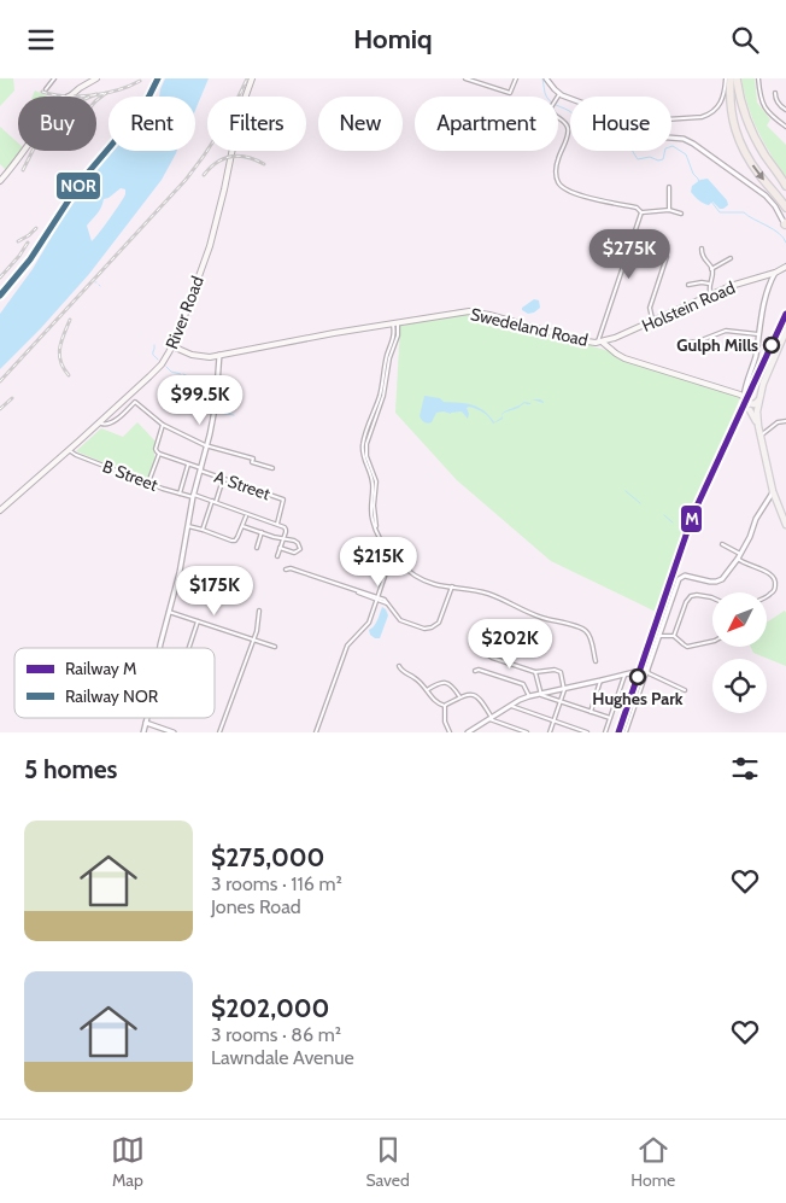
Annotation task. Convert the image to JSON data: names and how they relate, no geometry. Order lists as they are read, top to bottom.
{
  "streets": {
    "main road": ["Holstein Road", "River Road", "Swedeland Road"],
    "street": ["B Street", "A Street"]
  },
  "crossings": [
    ["Holstein Road", "Swedeland Road"],
    ["River Road", "Swedeland Road"],
    ["River Road", "B Street"],
    ["B Street", "A Street"]
  ],
  "places": ["Gulph Mills", "Hughes Park"],
  "lines": ["rail line NOR", "rail line M"],
  "legend": ["Railway M", "Railway NOR"],
  "north": "bottom left",
  "page": {
    "header": "Homiq",
    "chip": [
      "Buy",
      "Rent",
      "Filters",
      "New",
      "Apartment",
      "House"
    ],
    "price": [
      "$275K",
      "$99.5K",
      "$215K",
      "$175K",
      "$202K"
    ],
    "heading": "5 homes",
    "list": [
      {
        "name": "$275,000",
        "note": "3 rooms · 116 m² · Jones Road"
      },
      {
        "name": "$202,000",
        "note": "3 rooms · 86 m² · Lawndale Avenue"
      }
    ],
    "tabs": ["Map", "Saved", "Home"]
  }
}
